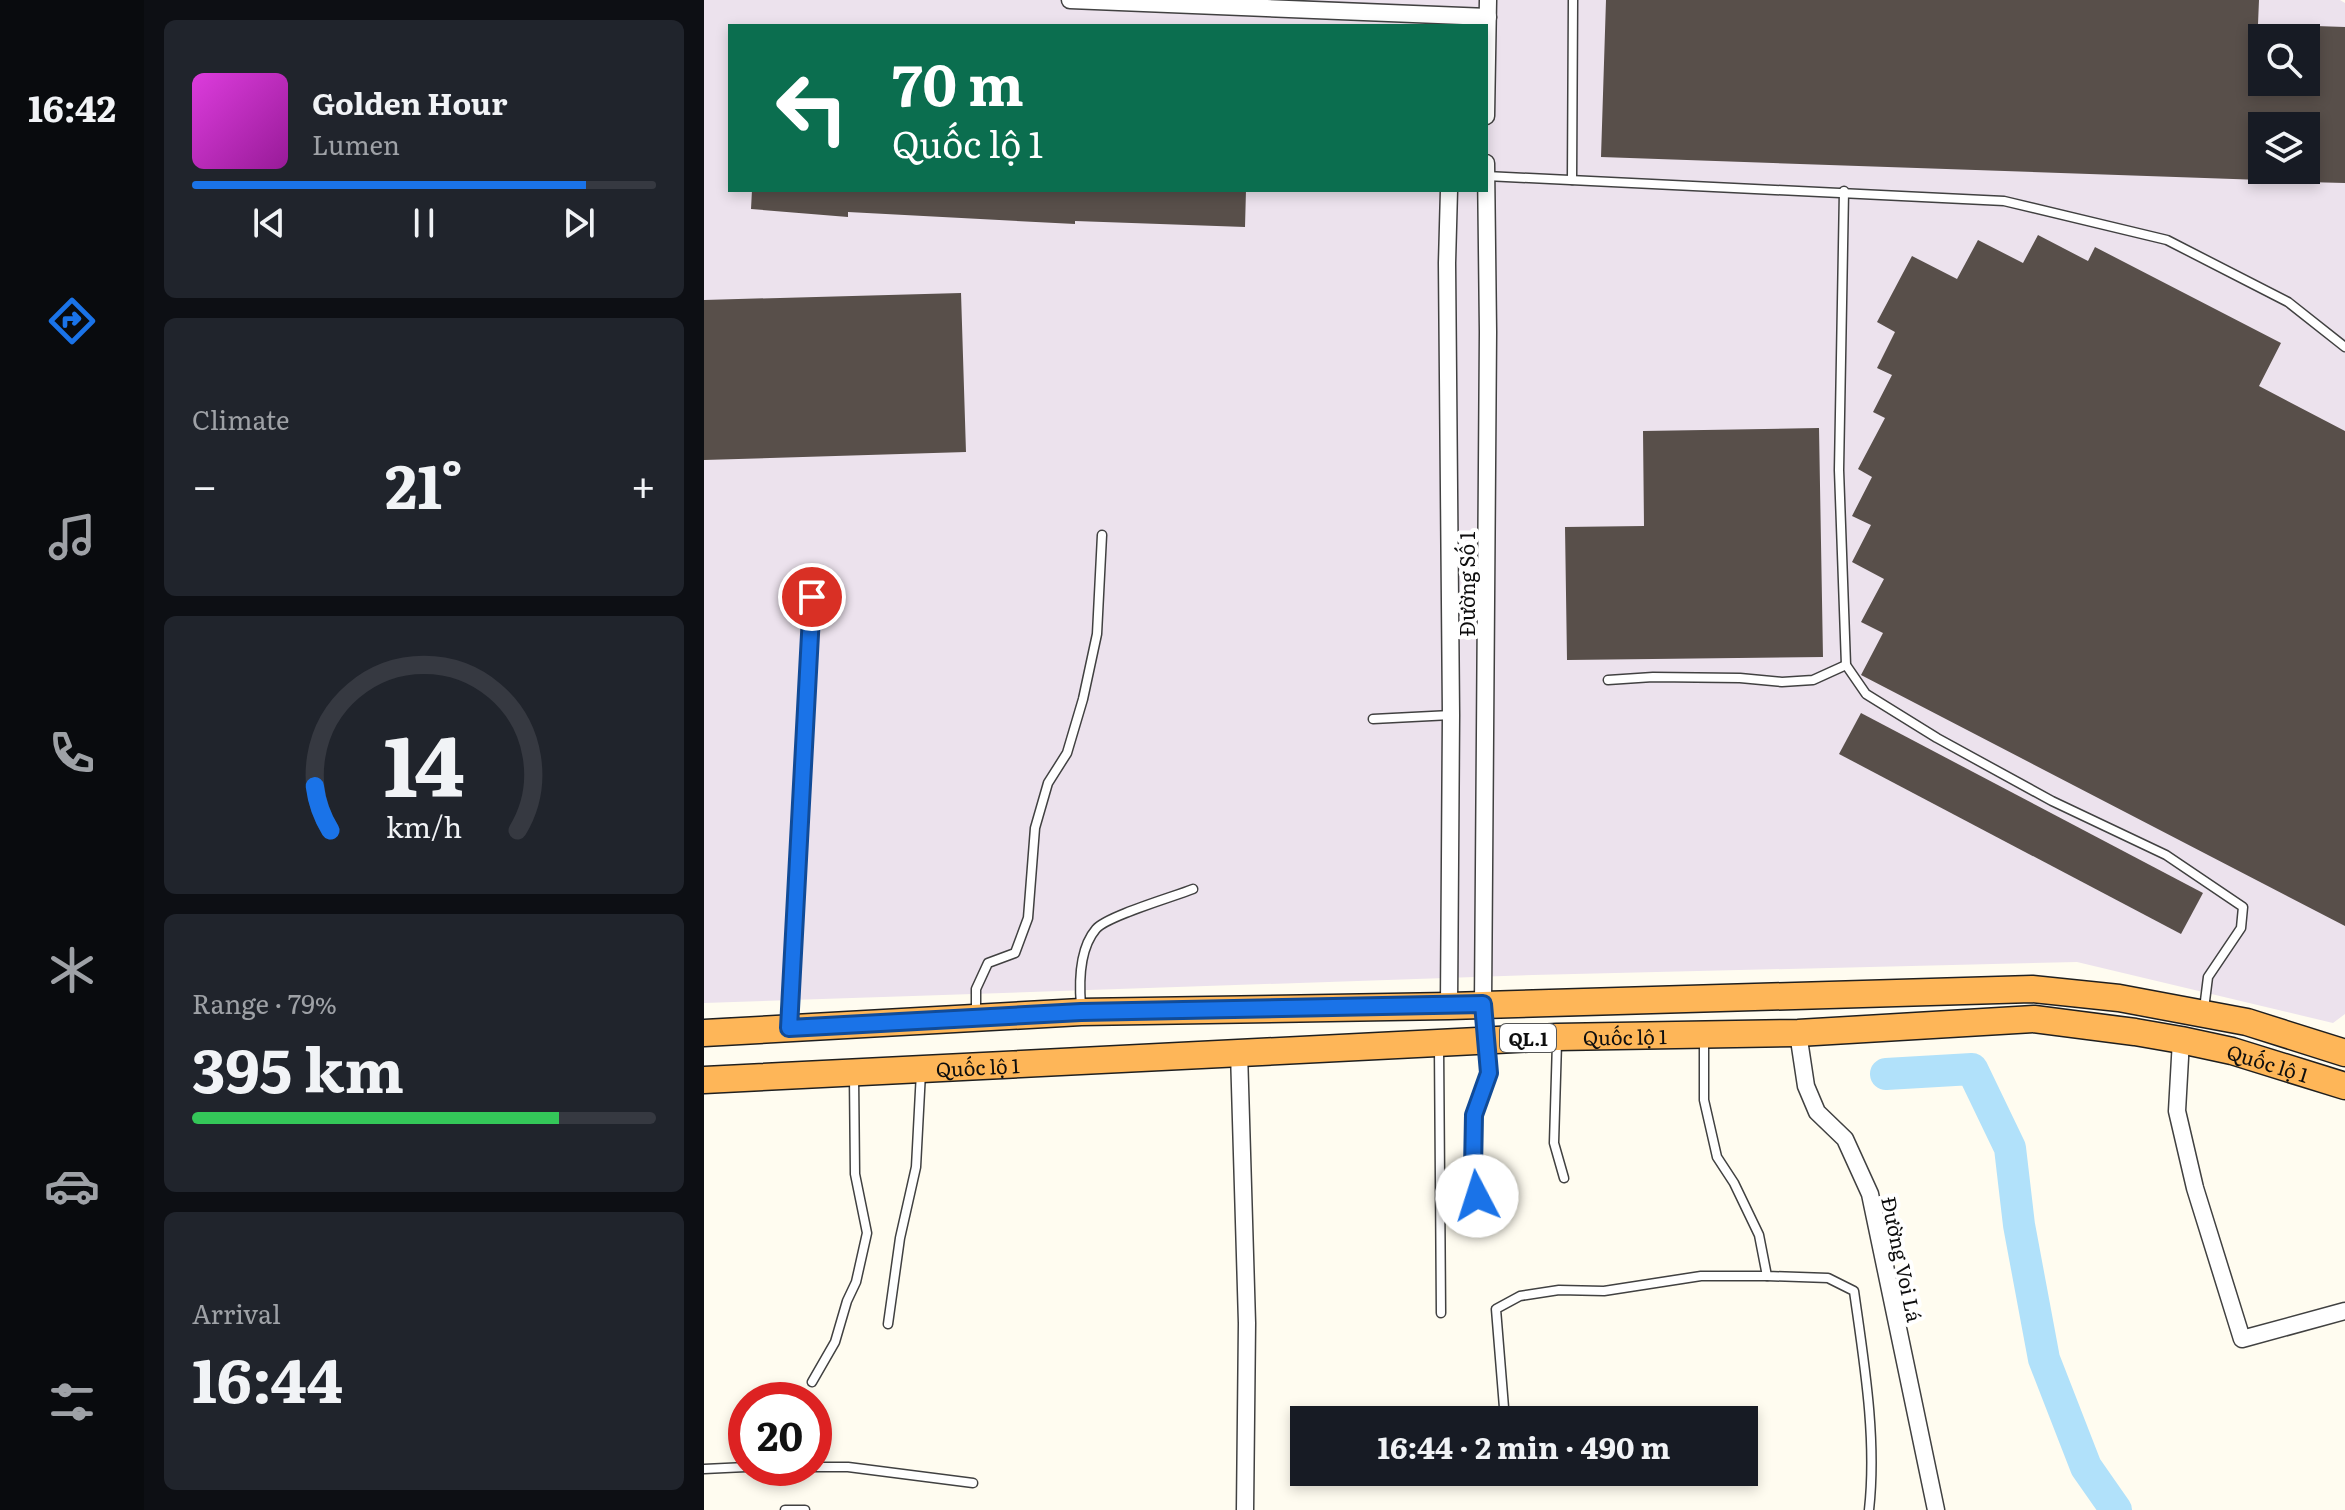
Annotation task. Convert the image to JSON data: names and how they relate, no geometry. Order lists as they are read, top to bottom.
{
  "streets": {
    "highway": ["Quốc lộ 1", "QL.1"],
    "street": ["Đường Số 1", "Đường Voi Lá"]
  },
  "crossings": [
    ["Đường Số 1", "Quốc lộ 1"],
    ["Quốc lộ 1", "Đường Voi Lá"]
  ],
  "page": {
    "tabs": "16:42",
    "turn": ["70 m", "Quốc lộ 1"],
    "song": ["Golden Hour", "Lumen"],
    "tile": [
      "Climate",
      ["Range · 79%", "395 km"],
      ["Arrival", "16:44"]
    ],
    "heat": ["−", "21°", "+"],
    "limit": "20",
    "trip": "16:44 · 2 min · 490 m",
    "gauge": ["14", "km/h"]
  }
}
